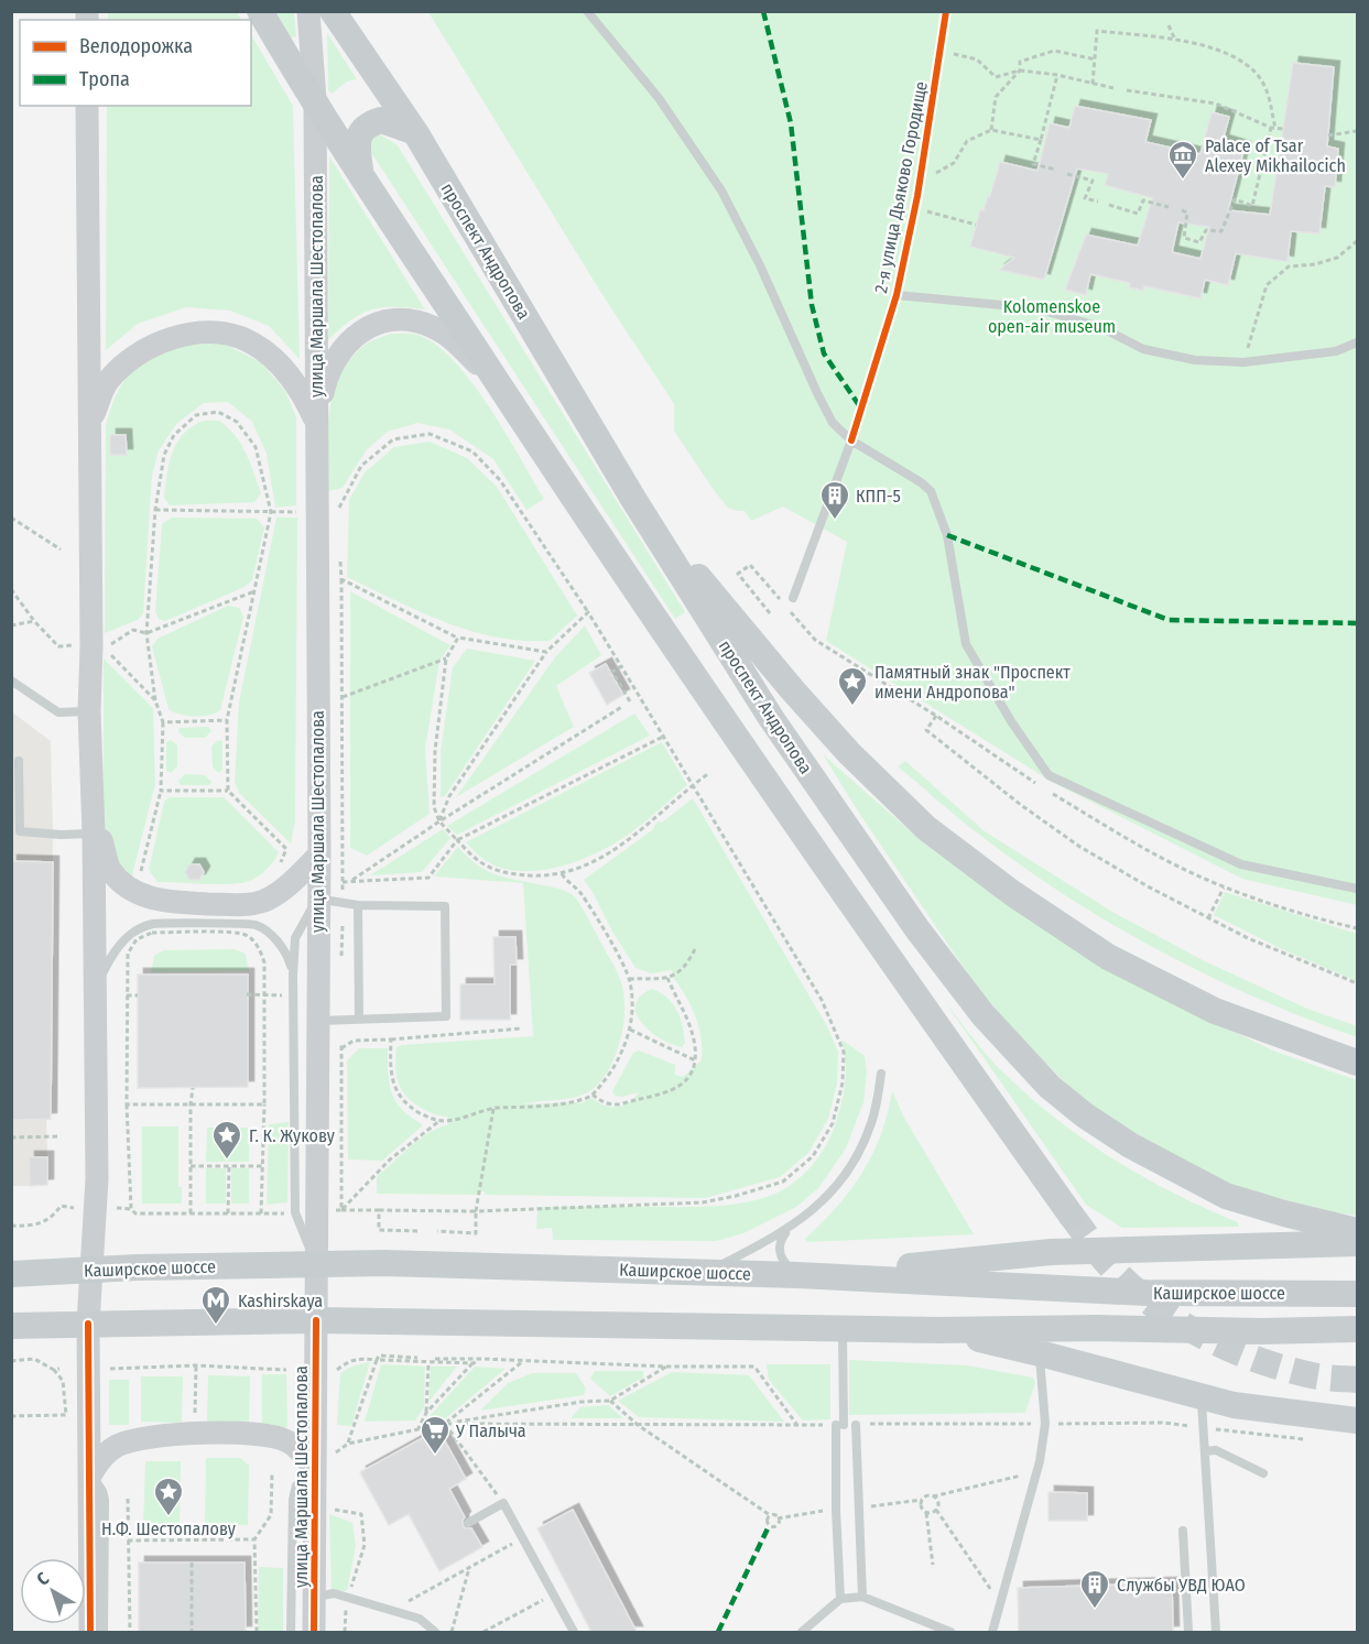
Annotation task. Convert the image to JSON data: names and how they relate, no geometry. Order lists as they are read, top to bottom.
{
  "streets": {
    "main road": ["проспект Андропова", "улица Маршала Шестопалова", "Каширское шоссе"],
    "lane": ["2-я улица Дьяково Городище"]
  },
  "crossings": [
    ["улица Маршала Шестопалова", "Каширское шоссе"]
  ],
  "parks": ["Kolomenskoe open-air museum"],
  "places": {
    "museum": ["Palace of Tsar Alexey Mikhailocich"],
    "building": ["КПП-5", "Службы УВД ЮАО"],
    "place": ["Памятный знак \"Проспект имени Андропова\"", "Г. К. Жукову", "Н.Ф. Шестопалову"],
    "metro station": ["Kashirskaya"],
    "supermarket": ["У Палыча"]
  },
  "legend": ["Велодорожка", "Тропа"],
  "north": "top left"
}
